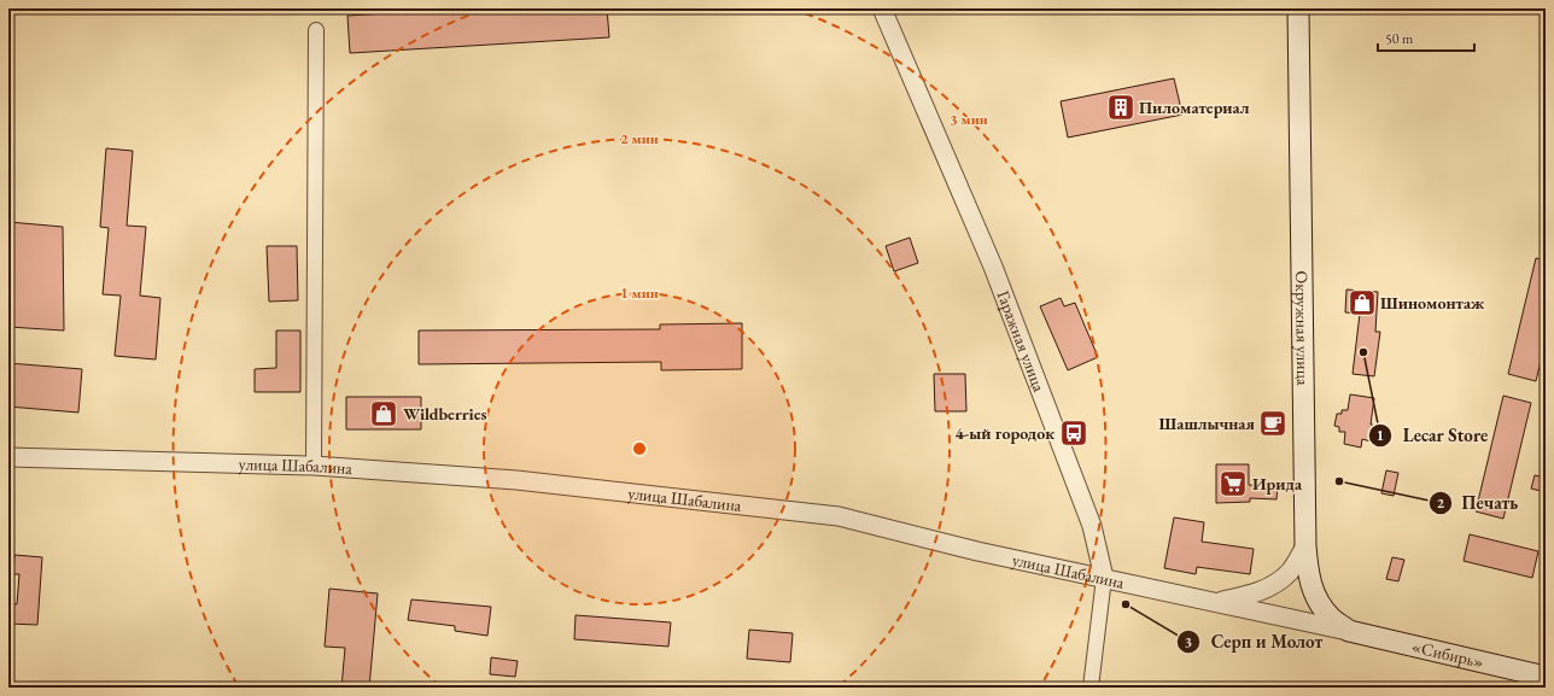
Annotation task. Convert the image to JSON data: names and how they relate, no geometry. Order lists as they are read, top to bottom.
{
  "streets": {
    "main road": ["Окружная улица", "«Сибирь»"],
    "street": ["Гаражная улица", "улица Шабалина"]
  },
  "crossings": [
    ["Окружная улица", "улица Шабалина"],
    ["Окружная улица", "«Сибирь»"],
    ["Гаражная улица", "улица Шабалина"],
    ["улица Шабалина", "«Сибирь»"]
  ],
  "places": {
    "building": ["Пиломатериал"],
    "shop": ["Шиномонтаж", "Wildberries"],
    "other": ["Lecar Store", "Печать", "Серп и Молот"],
    "cafe": ["Шашлычная"],
    "bus stop": ["4-ый городок"],
    "supermarket": ["Ирида"]
  },
  "scale_bar": "50 m",
  "rings": ["3 мин", "2 мин", "1 мин"]
}
